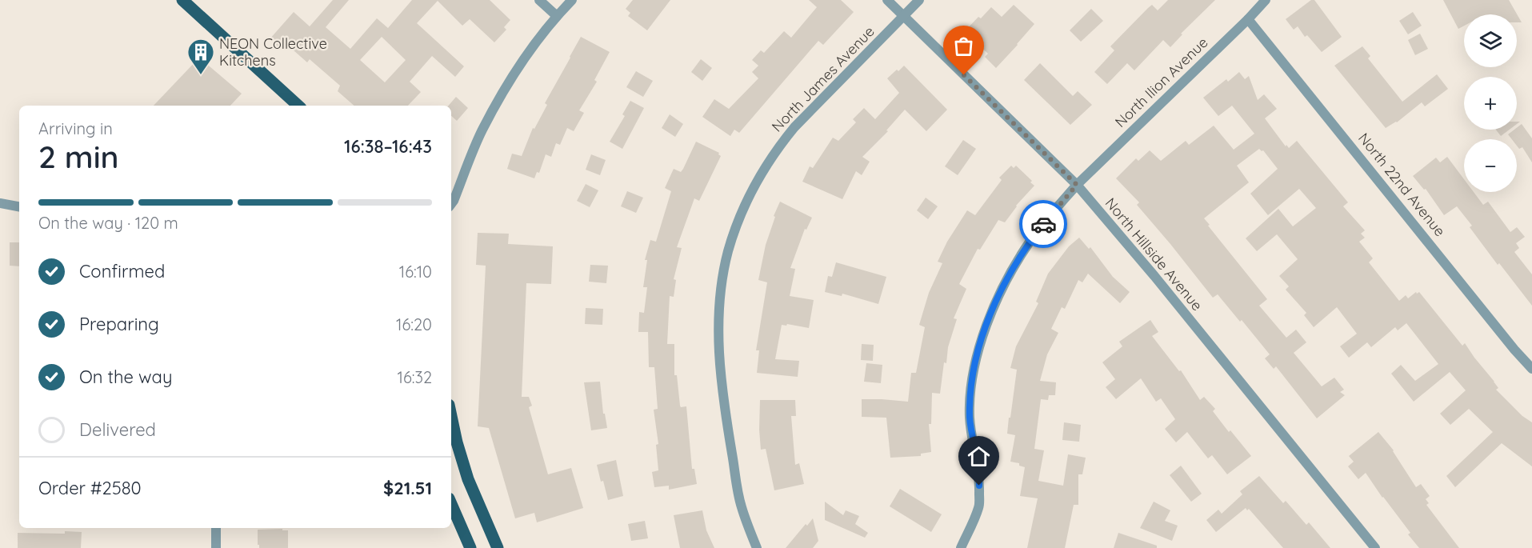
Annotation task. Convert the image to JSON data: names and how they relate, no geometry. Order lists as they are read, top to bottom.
{
  "streets": {
    "street": [
      "North James Avenue",
      "North Ilion Avenue",
      "North 22nd Avenue",
      "North Hillside Avenue"
    ]
  },
  "crossings": [
    ["North James Avenue", "North Hillside Avenue"],
    ["North Ilion Avenue", "North 22nd Avenue"],
    ["North Ilion Avenue", "North Hillside Avenue"]
  ],
  "places": {
    "building": ["NEON Collective Kitchens"]
  },
  "page": {
    "map_buttons": ["+", "−"],
    "heading": ["2 min", "Arriving in", "16:38–16:43"],
    "panel": ["Order #2580", "$21.51"],
    "bar": "On the way · 120 m",
    "list": [
      ["Confirmed", "16:10"],
      ["Preparing", "16:20"],
      ["On the way", "16:32"],
      "Delivered"
    ]
  }
}
